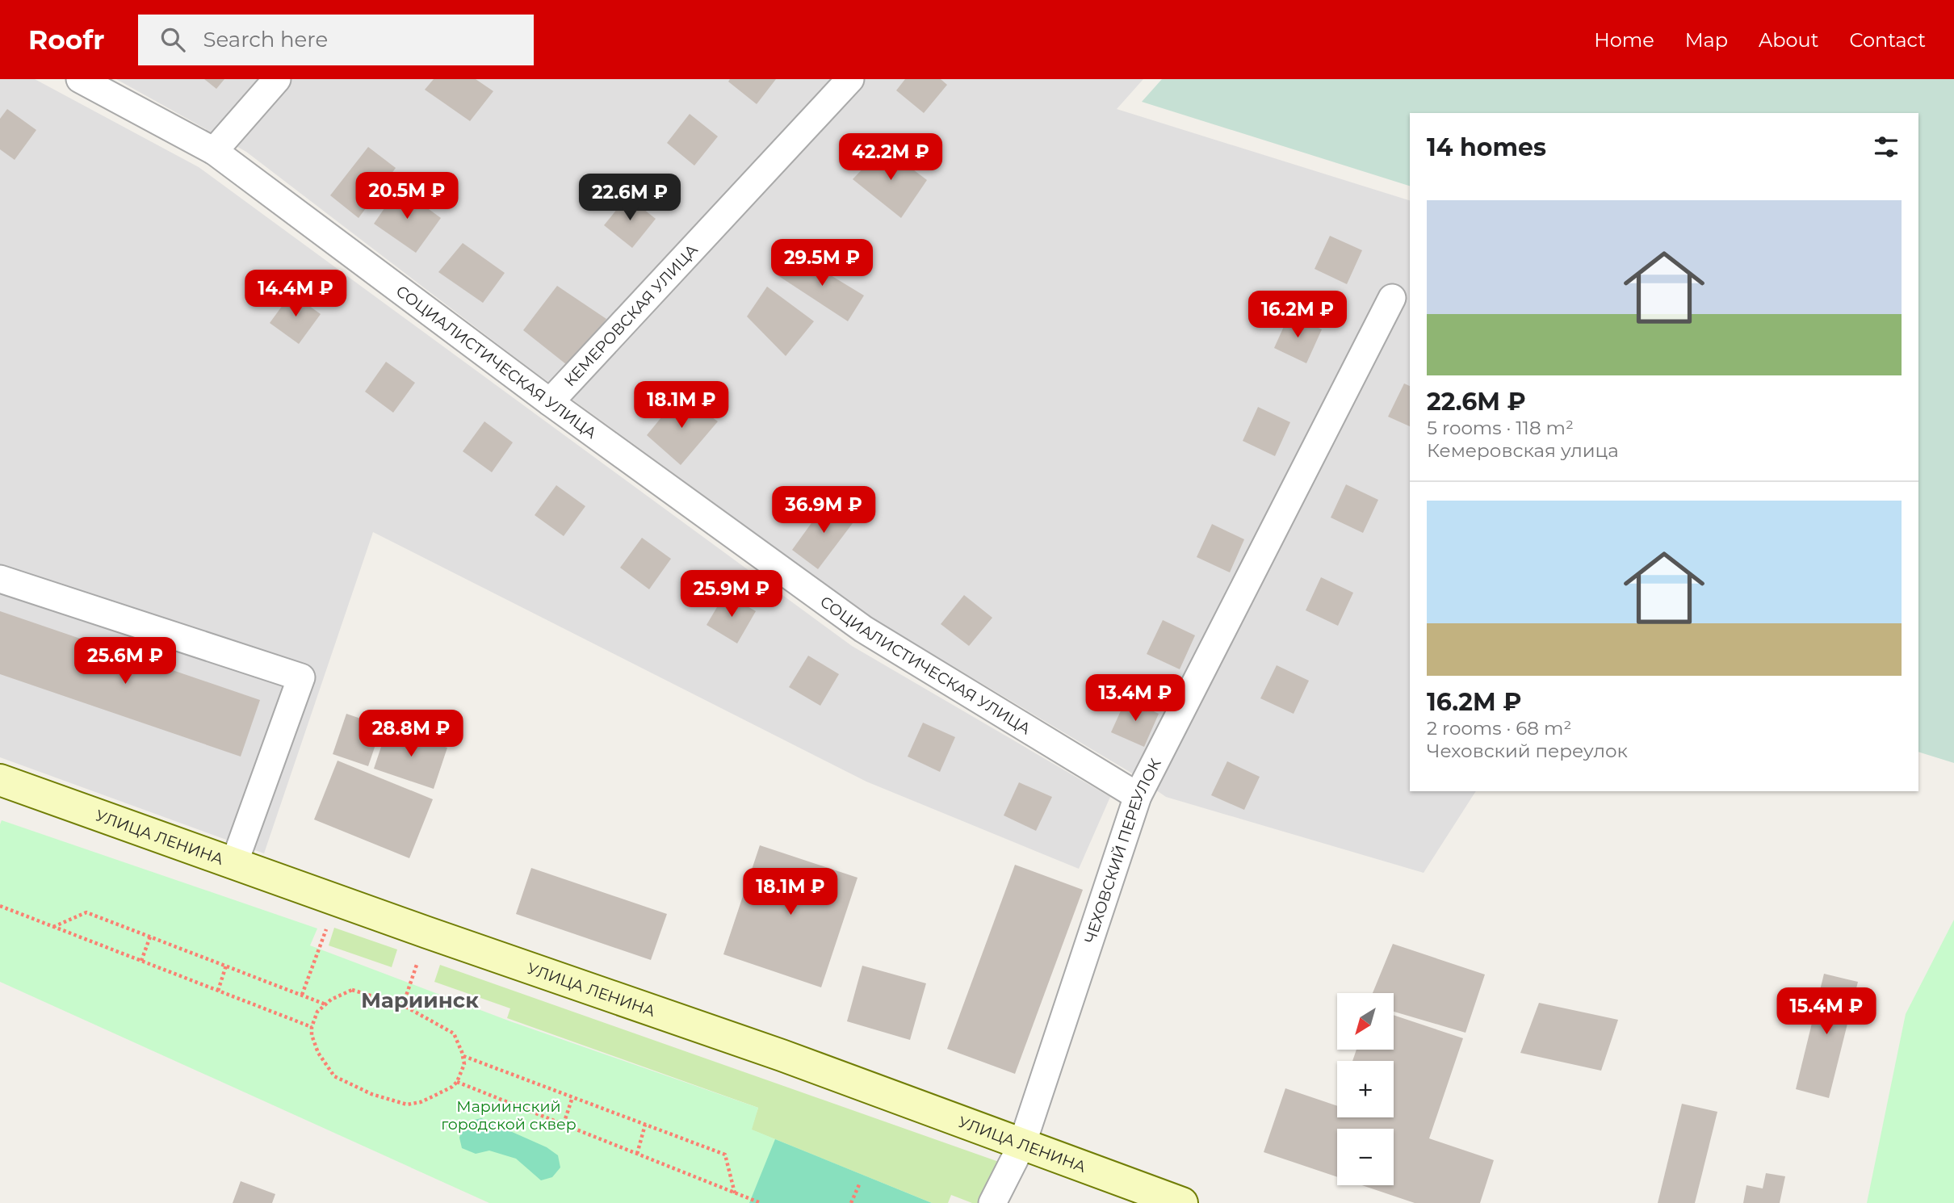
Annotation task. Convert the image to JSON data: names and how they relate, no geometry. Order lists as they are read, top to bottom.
{
  "streets": {
    "main road": ["УЛИЦА ЛЕНИНА"],
    "street": ["КЕМЕРОВСКАЯ УЛИЦА", "СОЦИАЛИСТИЧЕСКАЯ УЛИЦА", "ЧЕХОВСКИЙ ПЕРЕУЛОК"]
  },
  "crossings": [
    ["КЕМЕРОВСКАЯ УЛИЦА", "СОЦИАЛИСТИЧЕСКАЯ УЛИЦА"],
    ["СОЦИАЛИСТИЧЕСКАЯ УЛИЦА", "ЧЕХОВСКИЙ ПЕРЕУЛОК"],
    ["УЛИЦА ЛЕНИНА", "ЧЕХОВСКИЙ ПЕРЕУЛОК"]
  ],
  "districts": ["Мариинск"],
  "parks": ["Мариинский городской сквер"],
  "north": "bottom left",
  "page": {
    "header": "Roofr",
    "search": "Search here",
    "nav": [
      "Home",
      "Map",
      "About",
      "Contact"
    ],
    "heading": "14 homes",
    "price": [
      "42.2M ₽",
      "20.5M ₽",
      "22.6M ₽",
      "29.5M ₽",
      "14.4M ₽",
      "16.2M ₽",
      "18.1M ₽",
      "36.9M ₽",
      "25.9M ₽",
      "25.6M ₽",
      "13.4M ₽",
      "28.8M ₽",
      "18.1M ₽",
      "15.4M ₽"
    ],
    "list": [
      {
        "name": "22.6M ₽",
        "note": "5 rooms · 118 m² · Кемеровская улица"
      },
      {
        "name": "16.2M ₽",
        "note": "2 rooms · 68 m² · Чеховский переулок"
      }
    ],
    "map_buttons": ["+", "−"]
  }
}
